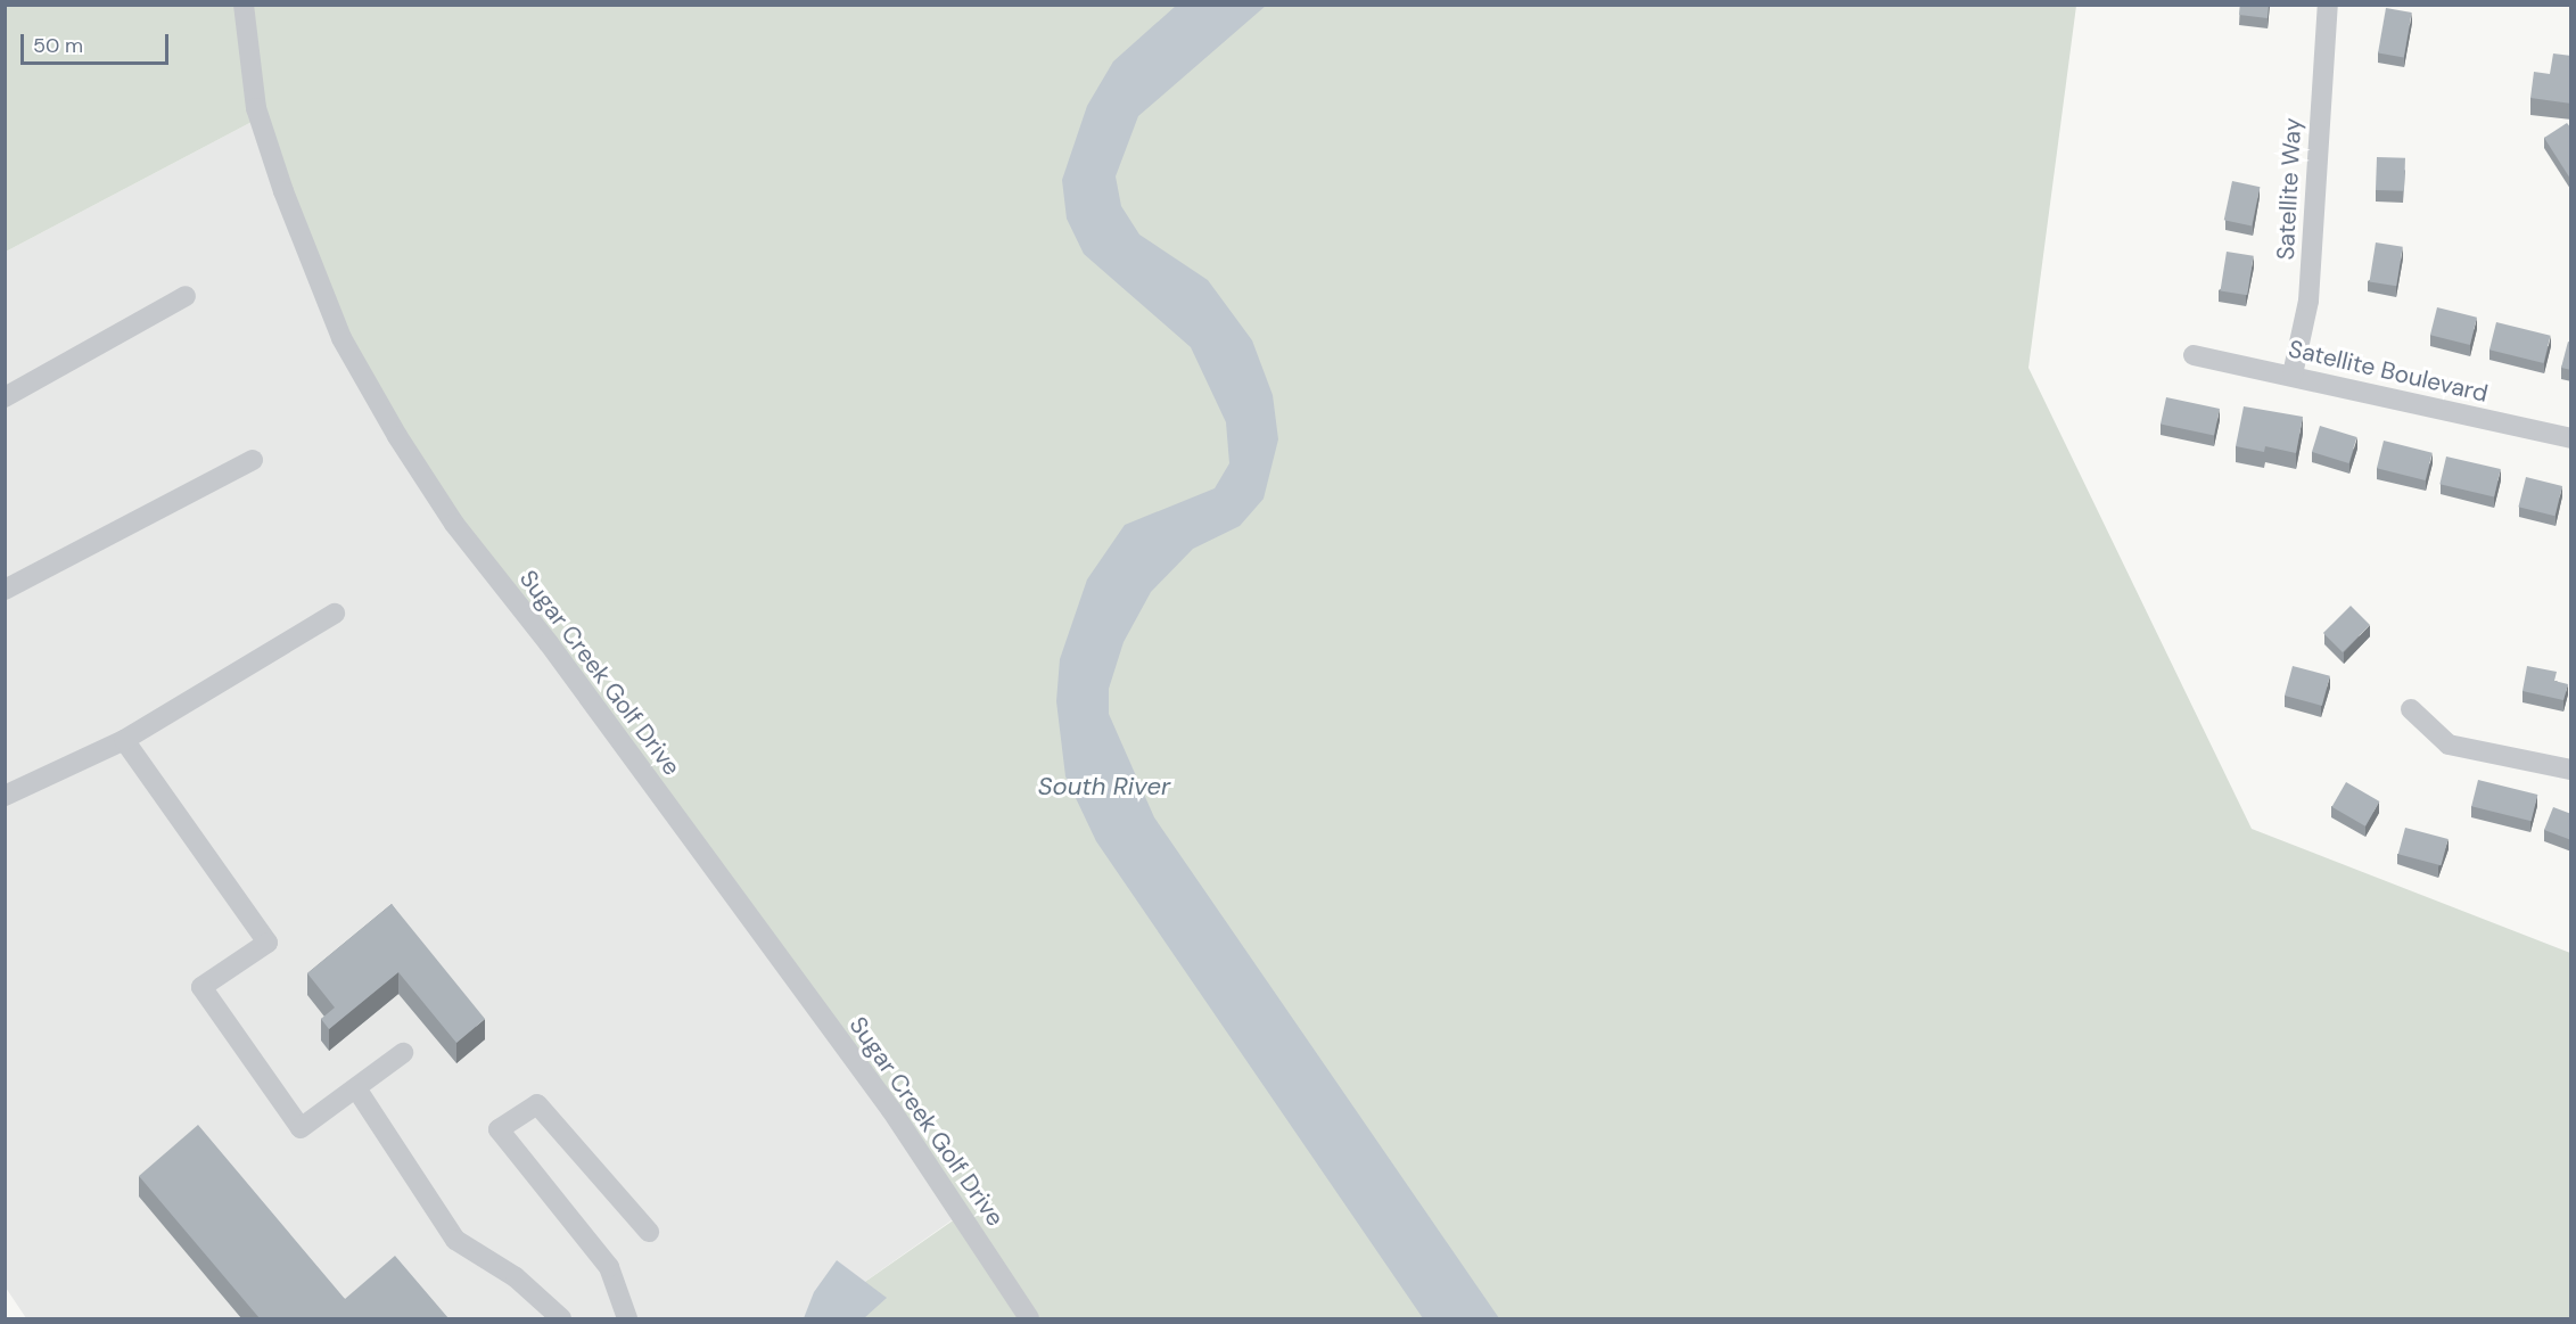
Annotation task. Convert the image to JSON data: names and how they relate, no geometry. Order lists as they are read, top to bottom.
{
  "streets": {
    "street": ["Satellite Way", "Satellite Boulevard", "Sugar Creek Golf Drive"]
  },
  "crossings": [
    ["Satellite Way", "Satellite Boulevard"]
  ],
  "water": ["South River"],
  "scale_bar": "50 m"
}
